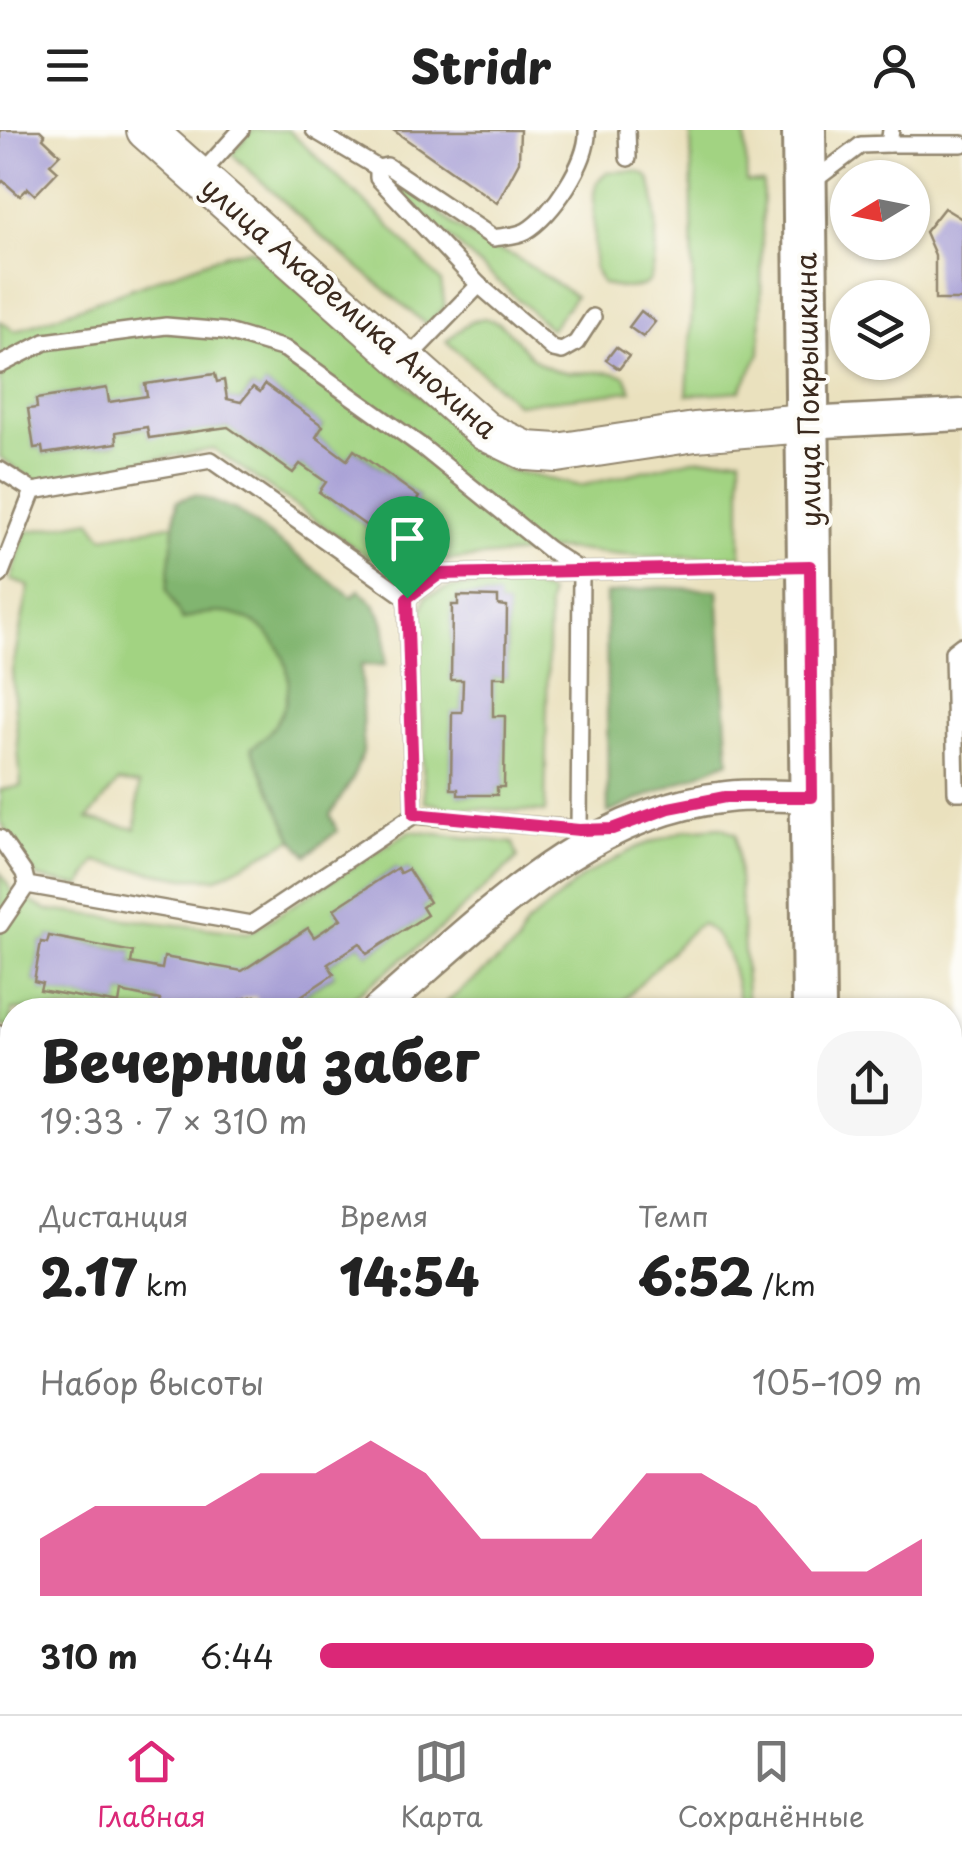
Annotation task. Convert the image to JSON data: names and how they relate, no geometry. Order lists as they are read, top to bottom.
{
  "streets": {
    "main road": ["улица Покрышкина"],
    "street": ["улица Академика Анохина"]
  },
  "crossings": [
    ["улица Академика Анохина", "улица Покрышкина"]
  ],
  "north": "left",
  "page": {
    "header": "Stridr",
    "heading": ["Вечерний забег", "19:33 · 7 × 310 m"],
    "stats": [
      ["Дистанция", "2.17 km"],
      ["Время", "14:54"],
      ["Темп", "6:52 /km"]
    ],
    "chart": ["Набор высоты", "105–109 m"],
    "list": [
      {
        "name": "310 m",
        "note": "6:44"
      }
    ],
    "tabs": ["Главная", "Карта", "Сохранённые"]
  }
}
